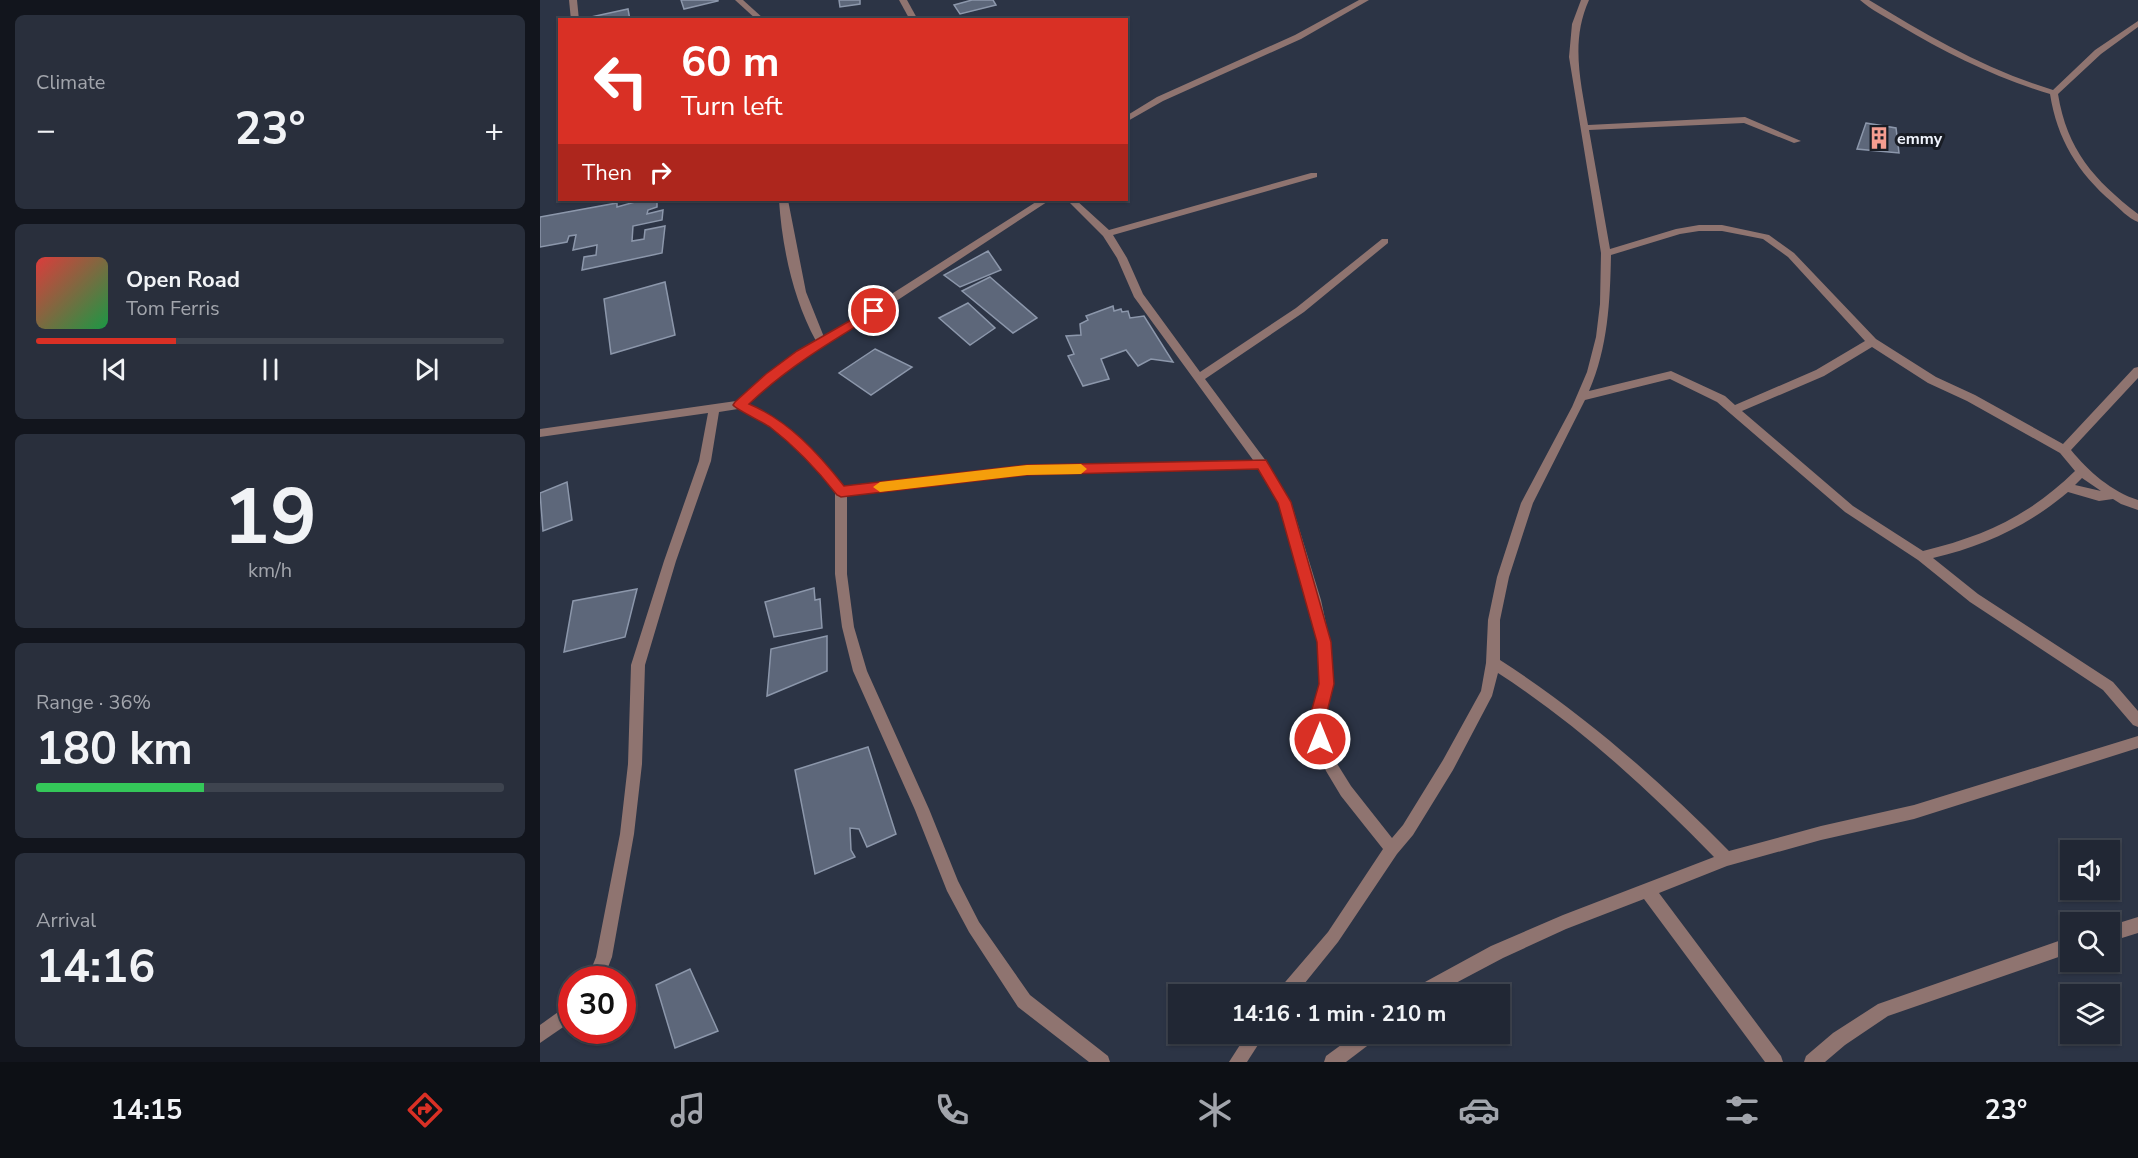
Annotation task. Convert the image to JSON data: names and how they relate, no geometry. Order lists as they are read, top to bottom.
{
  "places": {
    "building": ["emmy"]
  },
  "page": {
    "tile": [
      "Climate",
      ["19", "km/h"],
      ["Range · 36%", "180 km"],
      ["Arrival", "14:16"]
    ],
    "turn": ["60 m", "Turn left"],
    "heat": ["−", "23°", "+"],
    "then": "Then",
    "song": ["Open Road", "Tom Ferris"],
    "limit": "30",
    "trip": "14:16 · 1 min · 210 m",
    "tabs": ["14:15", "23°"]
  }
}
